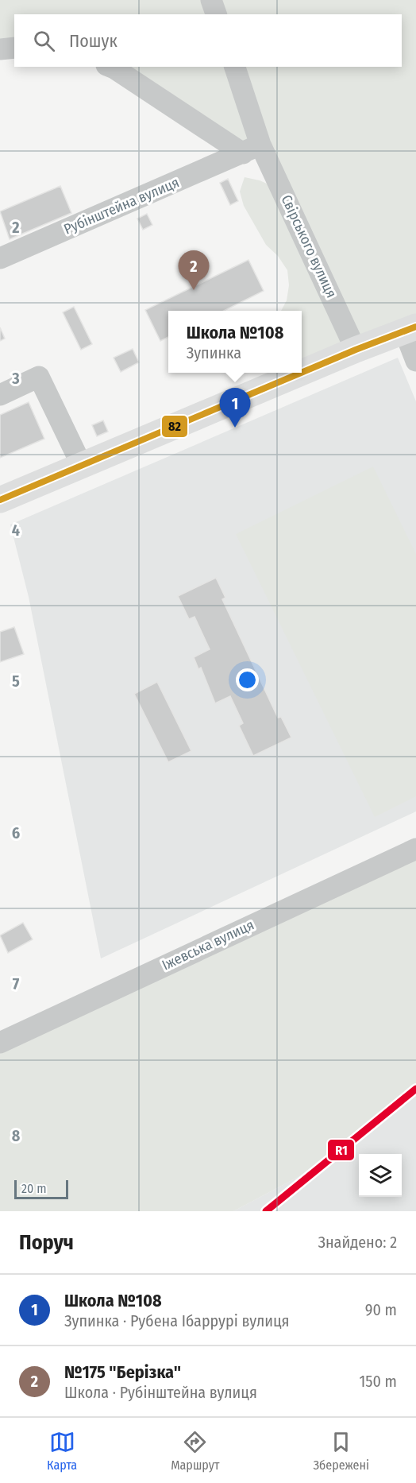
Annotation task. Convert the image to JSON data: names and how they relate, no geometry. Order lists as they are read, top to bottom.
{
  "streets": {
    "street": ["Рубінштейна вулиця", "Свірського вулиця", "Іжевська вулиця"]
  },
  "crossings": [
    ["Рубінштейна вулиця", "Свірського вулиця"]
  ],
  "lines": ["transit line 82", "transit line R1"],
  "scale_bar": "20 m",
  "page": {
    "search": "Пошук",
    "pins": ["2", "1"],
    "popup": ["Школа №108", "Зупинка"],
    "scale": "20 m",
    "heading": ["Поруч", "Знайдено: 2"],
    "list": [
      {
        "mark": "1",
        "name": "Школа №108",
        "note": "Зупинка · Рубена Ібаррурі вулиця",
        "value": "90 m"
      },
      {
        "mark": "2",
        "name": "№175 \"Берізка\"",
        "note": "Школа · Рубінштейна вулиця",
        "value": "150 m"
      }
    ],
    "nav": ["Карта", "Маршрут", "Збережені"]
  },
  "grid": {
    "rows": [
      "2",
      "3",
      "4",
      "5",
      "6",
      "7",
      "8"
    ]
  }
}
